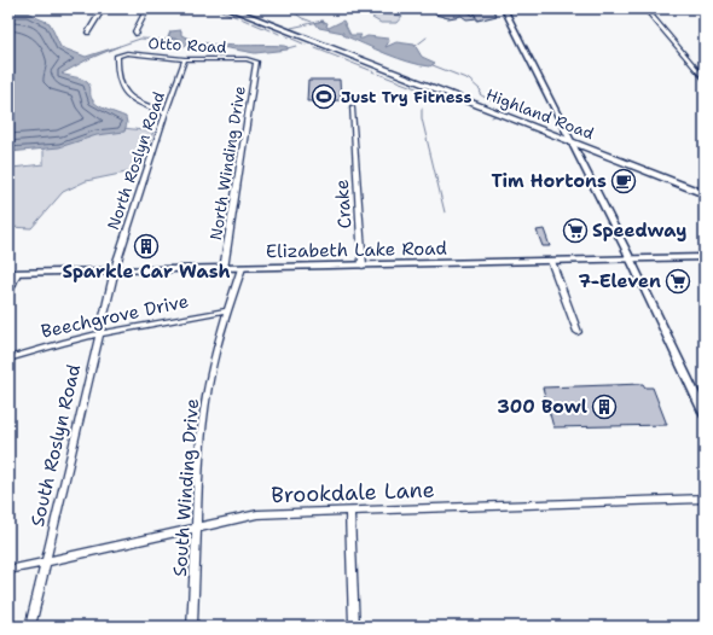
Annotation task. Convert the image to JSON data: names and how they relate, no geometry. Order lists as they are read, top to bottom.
{
  "streets": {
    "highway": ["Highland Road"],
    "main road": ["Elizabeth Lake Road"],
    "street": [
      "Otto Road",
      "North Roslyn Road",
      "North Winding Drive",
      "Crake",
      "Beechgrove Drive",
      "South Roslyn Road",
      "South Winding Drive",
      "Brookdale Lane"
    ]
  },
  "crossings": [
    ["Otto Road", "North Roslyn Road"],
    ["Otto Road", "North Winding Drive"],
    ["North Roslyn Road", "Elizabeth Lake Road"],
    ["North Roslyn Road", "South Roslyn Road"],
    ["North Winding Drive", "Elizabeth Lake Road"],
    ["Crake", "Elizabeth Lake Road"],
    ["Elizabeth Lake Road", "South Roslyn Road"],
    ["Elizabeth Lake Road", "South Winding Drive"],
    ["Beechgrove Drive", "South Roslyn Road"],
    ["Beechgrove Drive", "South Winding Drive"],
    ["South Roslyn Road", "Brookdale Lane"],
    ["South Winding Drive", "Brookdale Lane"]
  ],
  "places": {
    "sports": ["Just Try Fitness"],
    "cafe": ["Tim Hortons"],
    "supermarket": ["Speedway", "7-Eleven"],
    "building": ["Sparkle Car Wash", "300 Bowl"]
  }
}
